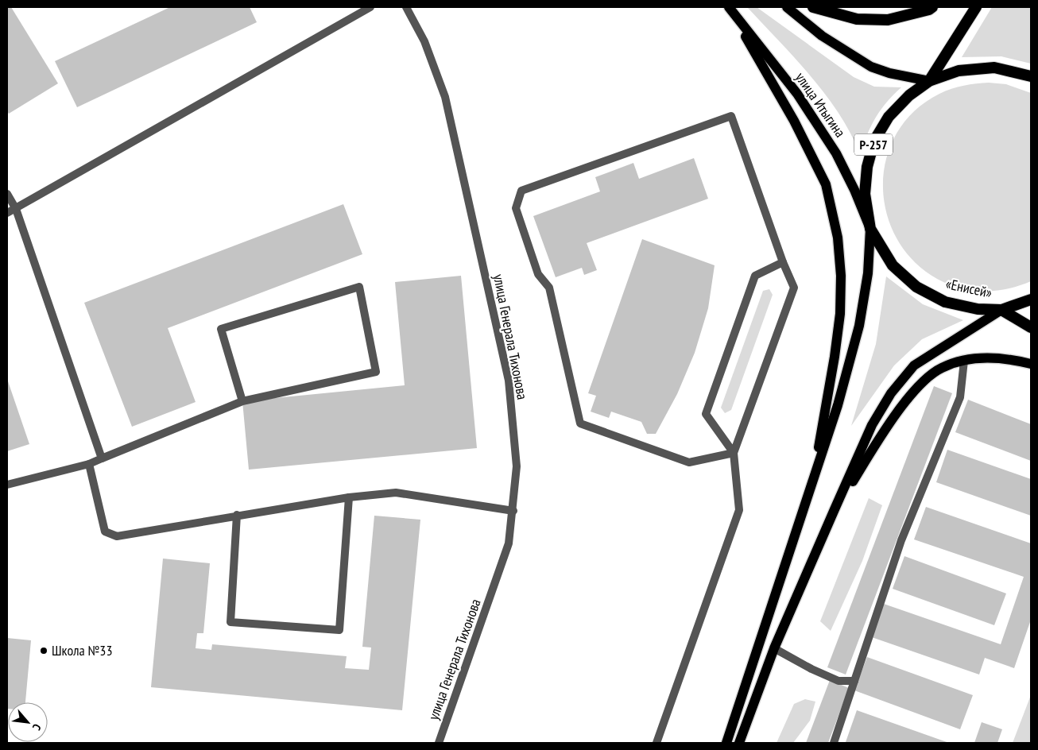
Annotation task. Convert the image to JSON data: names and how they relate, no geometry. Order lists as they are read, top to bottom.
{
  "streets": {
    "highway": ["Р-257", "«Енисей»"],
    "main road": ["улица Итыгина"],
    "street": ["улица Генерала Тихонова"]
  },
  "crossings": [
    ["улица Итыгина", "«Енисей»"]
  ],
  "places": ["Школа №33"],
  "north": "bottom right"
}
